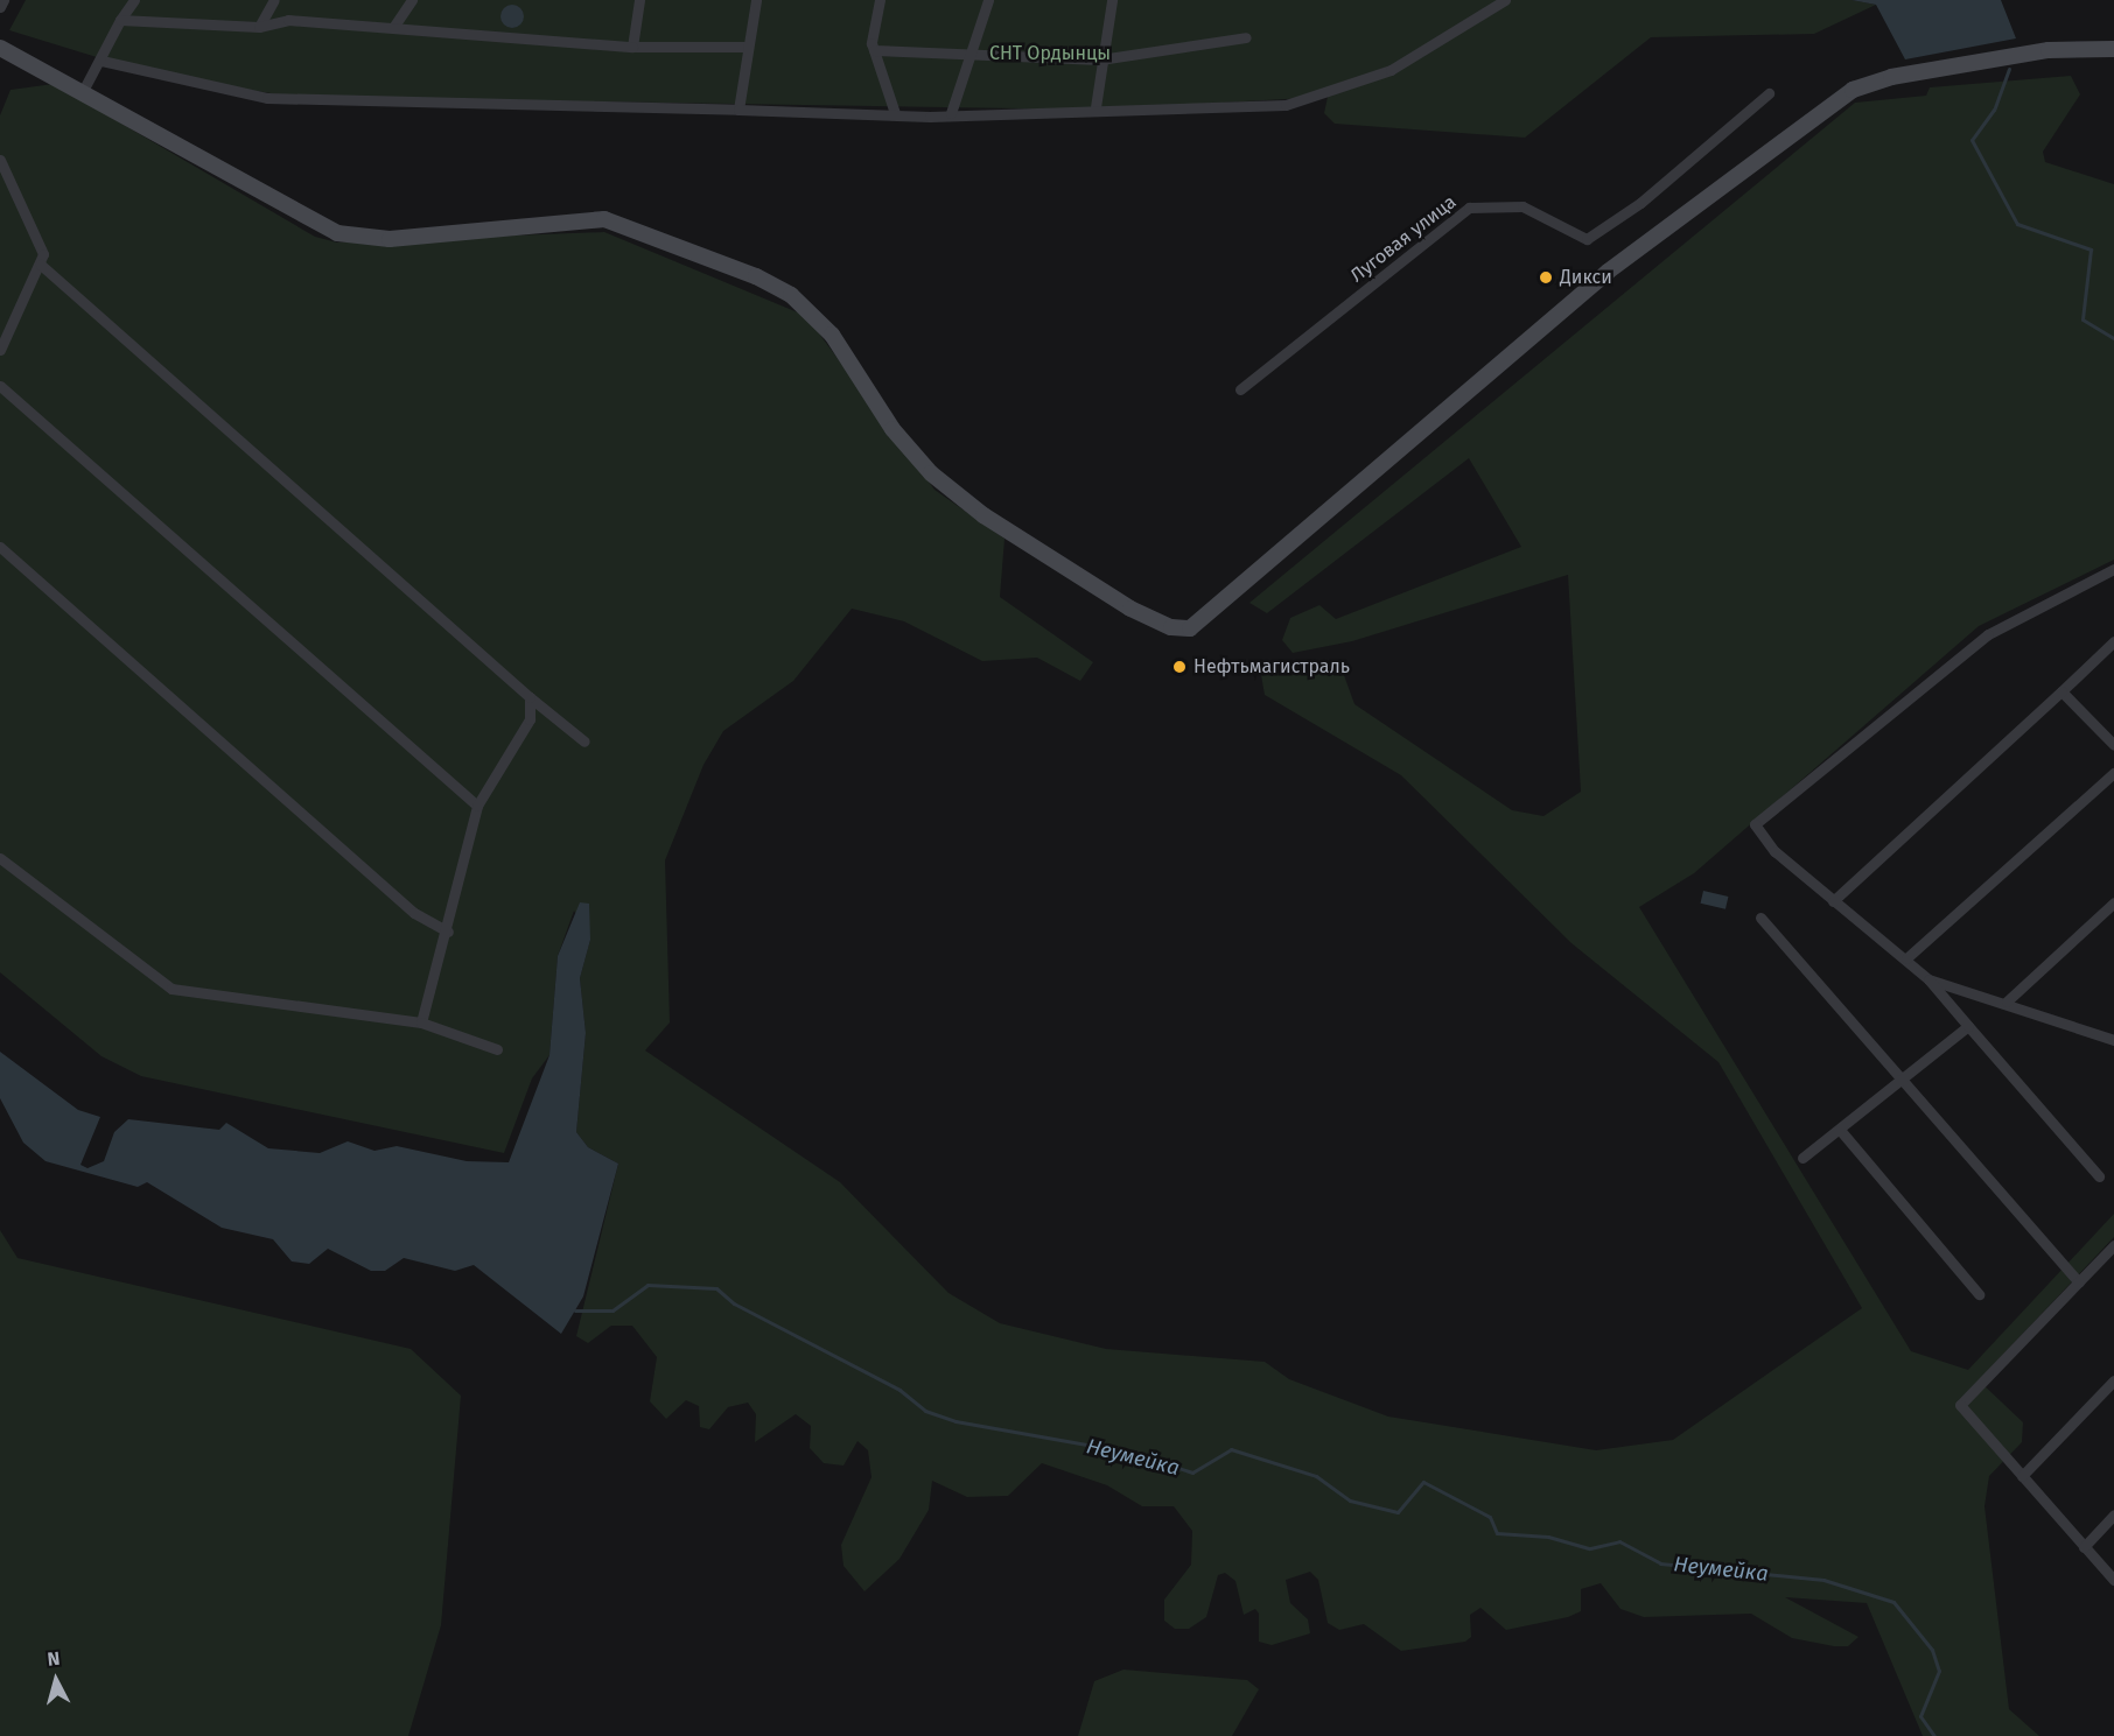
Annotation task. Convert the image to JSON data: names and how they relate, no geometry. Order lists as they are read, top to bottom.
{
  "streets": {
    "street": ["Луговая улица"]
  },
  "water": ["Неумейка"],
  "parks": ["СНТ Ордынцы"],
  "places": ["Дикси", "Нефтьмагистраль"],
  "north": "top"
}
